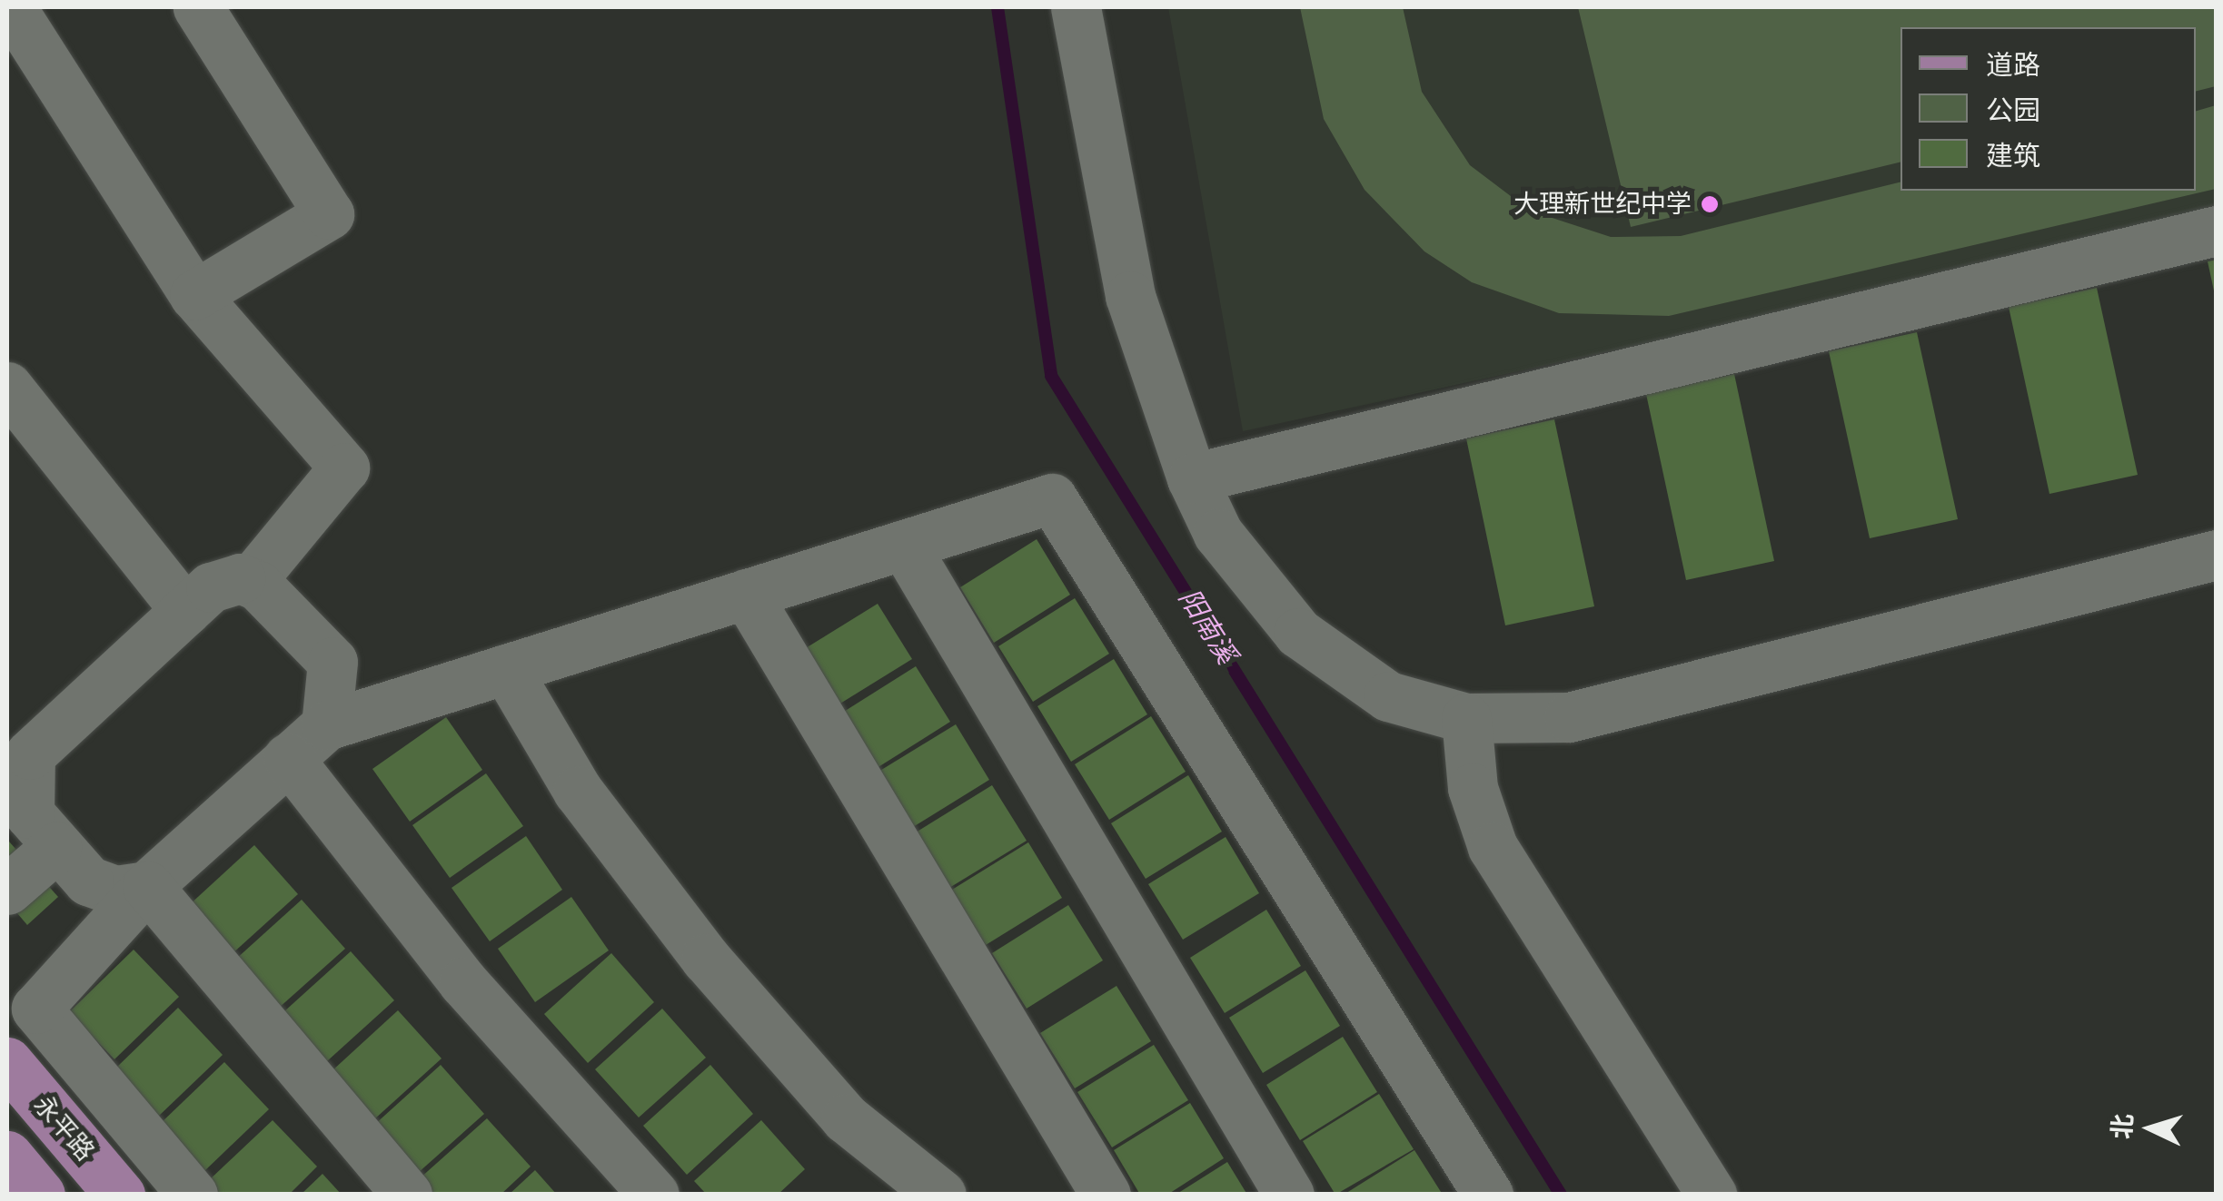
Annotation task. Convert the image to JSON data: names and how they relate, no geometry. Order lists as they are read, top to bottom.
{
  "streets": {
    "main road": ["永平路"]
  },
  "water": ["阳南溪"],
  "places": ["大理新世纪中学"],
  "legend": ["道路", "公园", "建筑"],
  "north": "left"
}
